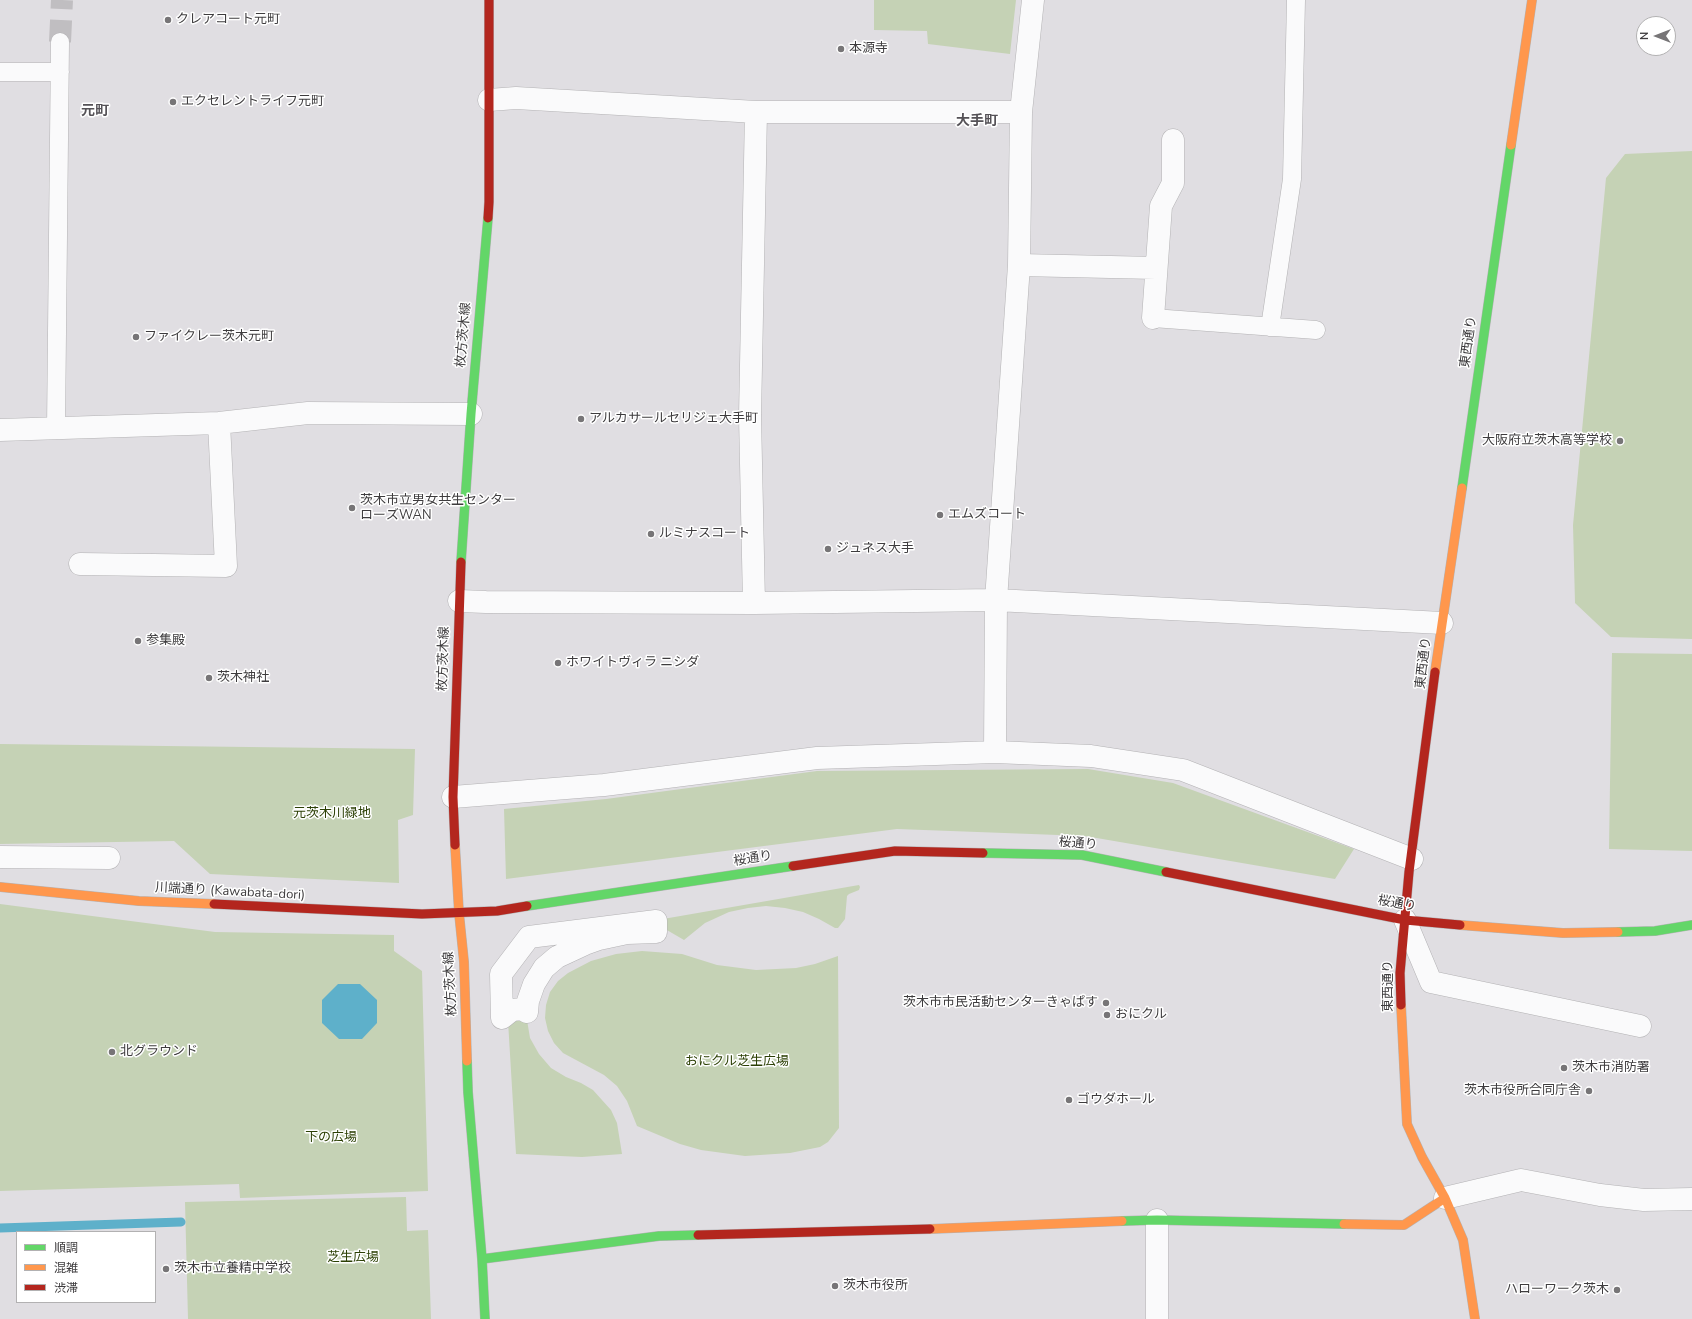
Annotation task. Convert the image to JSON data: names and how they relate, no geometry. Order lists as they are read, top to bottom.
{
  "streets": {
    "street": [
      "枚方茨木線",
      "東西通り",
      "桜通り",
      "川端通り (Kawabata-dori)"
    ]
  },
  "crossings": [
    ["枚方茨木線", "桜通り"],
    ["枚方茨木線", "川端通り (Kawabata-dori)"],
    ["東西通り", "桜通り"],
    ["桜通り", "川端通り (Kawabata-dori)"]
  ],
  "districts": ["元町", "大手町"],
  "parks": [
    "元茨木川緑地",
    "おにクル芝生広場",
    "下の広場",
    "芝生広場"
  ],
  "places": [
    "クレアコート元町",
    "本源寺",
    "エクセレントライフ元町",
    "ファイクレー茨木元町",
    "アルカサールセリジェ大手町",
    "大阪府立茨木高等学校",
    "茨木市立男女共生センター ローズWAN",
    "エムズコート",
    "ルミナスコート",
    "ジュネス大手",
    "参集殿",
    "ホワイトヴィラ ニシダ",
    "茨木神社",
    "茨木市市民活動センターきゃぱす",
    "おにクル",
    "北グラウンド",
    "茨木市消防署",
    "茨木市役所合同庁舎",
    "ゴウダホール",
    "茨木市立養精中学校",
    "茨木市役所",
    "ハローワーク茨木"
  ],
  "legend": ["順調", "混雑", "渋滞"],
  "north": "left"
}
